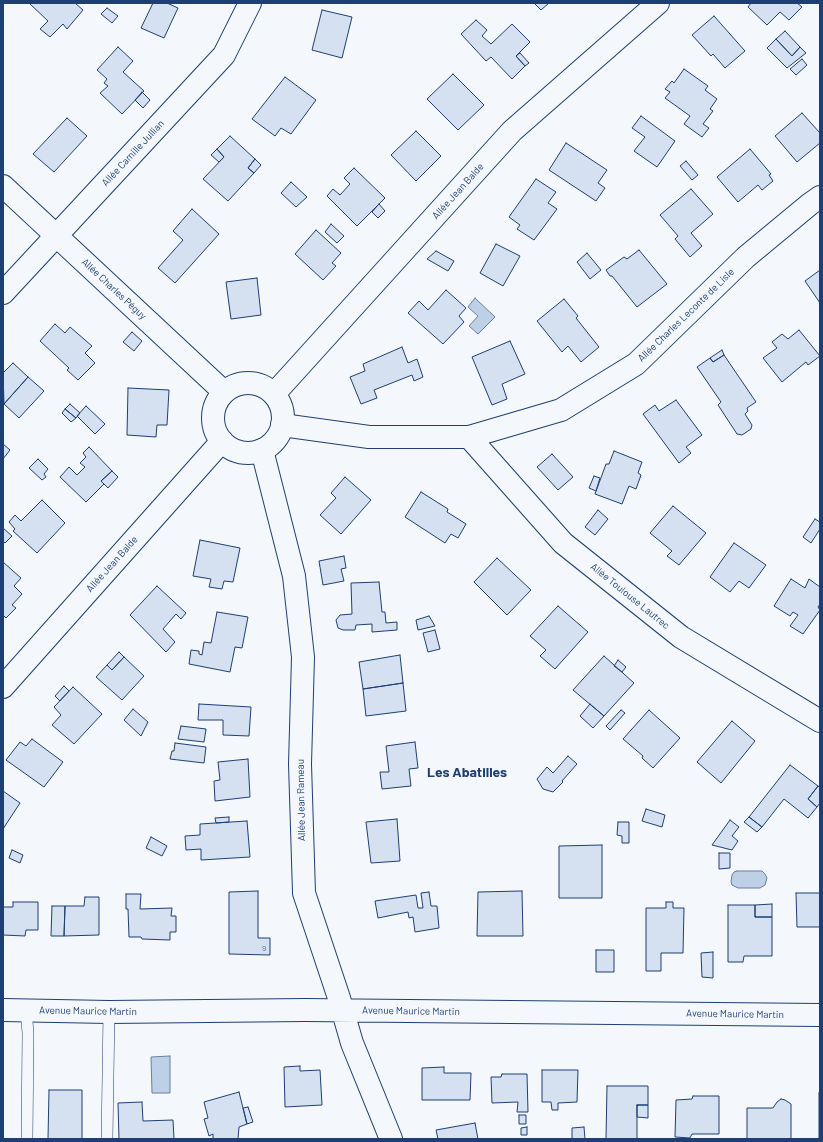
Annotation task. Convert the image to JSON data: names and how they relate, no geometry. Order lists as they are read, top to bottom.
{
  "streets": {
    "street": [
      "Allée Camille Jullian",
      "Allée Jean Balde",
      "Allée Charles Péguy",
      "Allée Charles Leconte de Lisle",
      "Allée Toulouse Lautrec",
      "Allée Jean Rameau",
      "Avenue Maurice Martin"
    ]
  },
  "crossings": [
    ["Allée Camille Jullian", "Allée Charles Péguy"],
    ["Allée Jean Balde", "Allée Charles Péguy"],
    ["Allée Jean Balde", "Allée Charles Leconte de Lisle"],
    ["Allée Jean Balde", "Allée Jean Rameau"],
    ["Allée Charles Péguy", "Allée Charles Leconte de Lisle"],
    ["Allée Charles Péguy", "Allée Jean Rameau"],
    ["Allée Charles Leconte de Lisle", "Allée Toulouse Lautrec"],
    ["Allée Charles Leconte de Lisle", "Allée Jean Rameau"],
    ["Allée Jean Rameau", "Avenue Maurice Martin"]
  ],
  "districts": ["Les Abatilles"],
  "house_numbers": ["9"]
}
